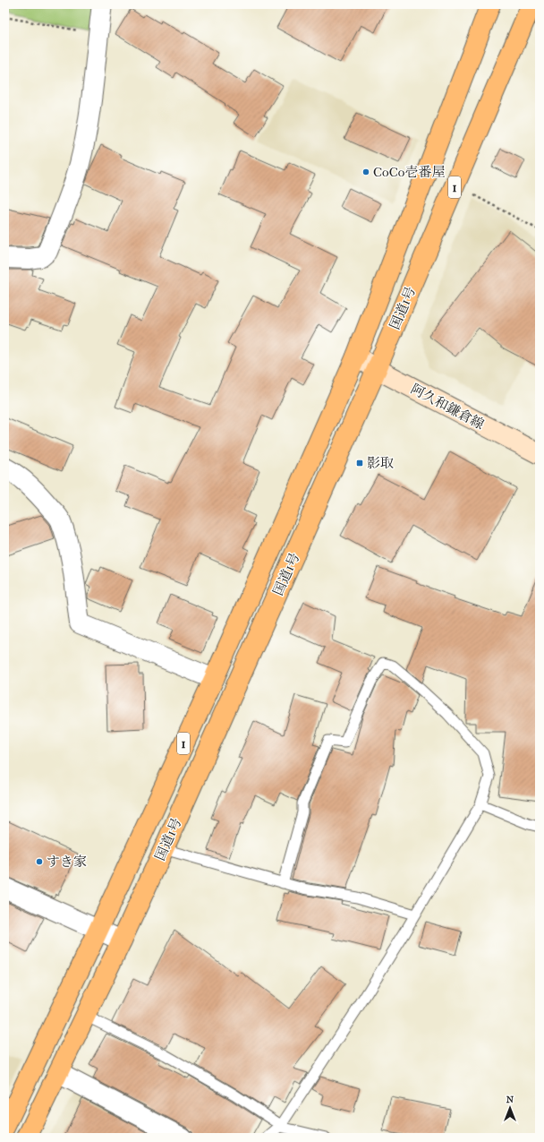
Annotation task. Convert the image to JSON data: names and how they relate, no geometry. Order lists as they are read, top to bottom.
{
  "streets": {
    "highway": ["1", "国道1号"],
    "main road": ["阿久和鎌倉線"]
  },
  "crossings": [
    ["国道1号", "阿久和鎌倉線"]
  ],
  "places": {
    "other": ["CoCo壱番屋", "すき家"],
    "transit": ["影取"]
  },
  "north": "top"
}
